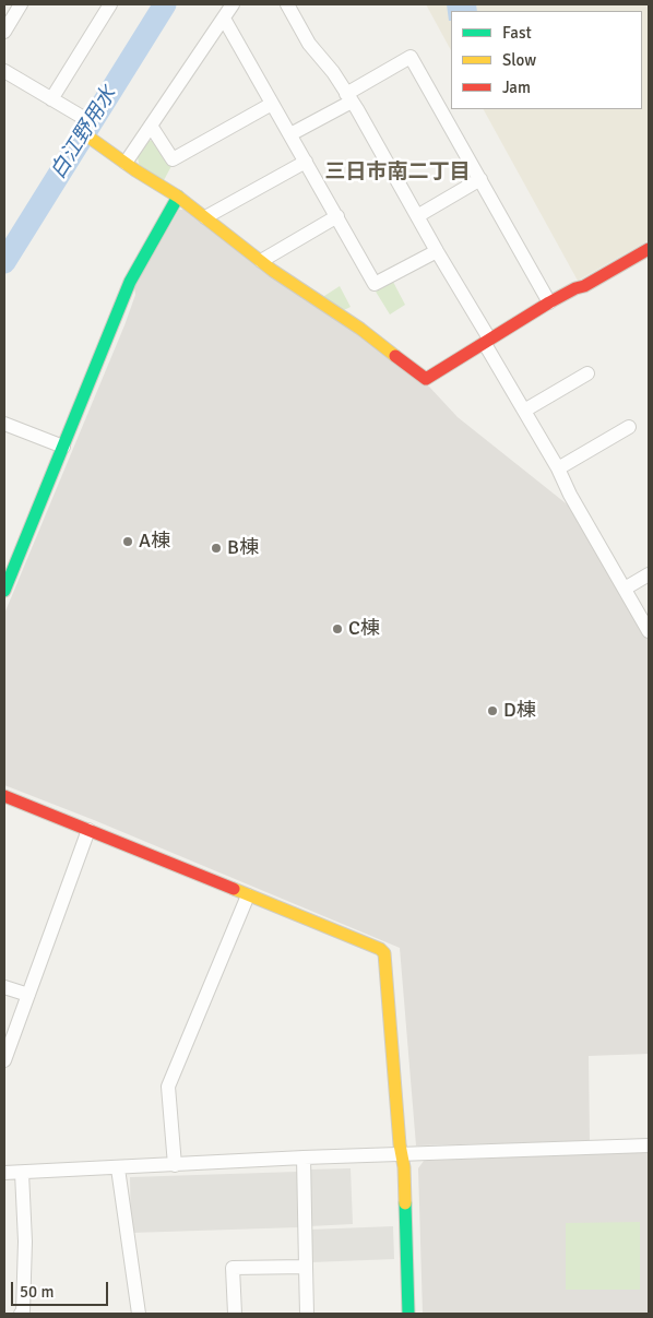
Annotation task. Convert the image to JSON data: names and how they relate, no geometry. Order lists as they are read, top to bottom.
{
  "districts": ["三日市南二丁目"],
  "water": ["白江野用水"],
  "places": [
    "A棟",
    "B棟",
    "C棟",
    "D棟"
  ],
  "legend": ["Fast", "Slow", "Jam"],
  "scale_bar": "50 m"
}
